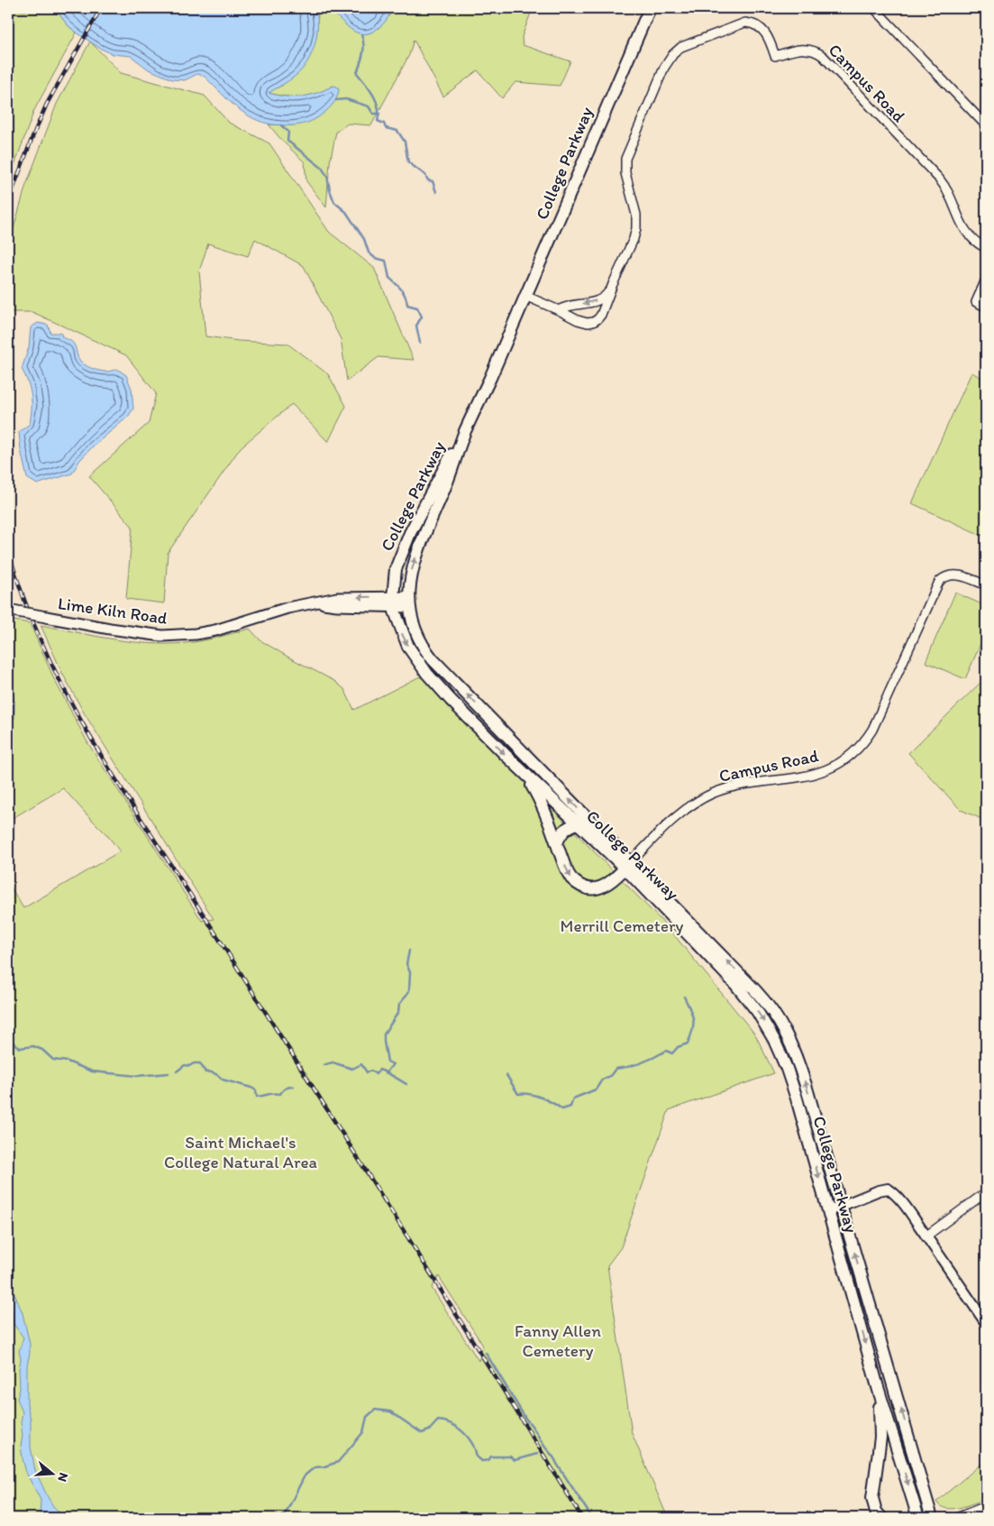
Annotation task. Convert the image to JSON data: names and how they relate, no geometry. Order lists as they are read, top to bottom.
{
  "streets": {
    "main road": ["College Parkway", "Lime Kiln Road"],
    "street": ["Campus Road"]
  },
  "crossings": [
    ["Campus Road", "College Parkway"],
    ["College Parkway", "Lime Kiln Road"]
  ],
  "parks": ["Merrill Cemetery", "Saint Michael's College Natural Area", "Fanny Allen Cemetery"],
  "north": "right"
}
